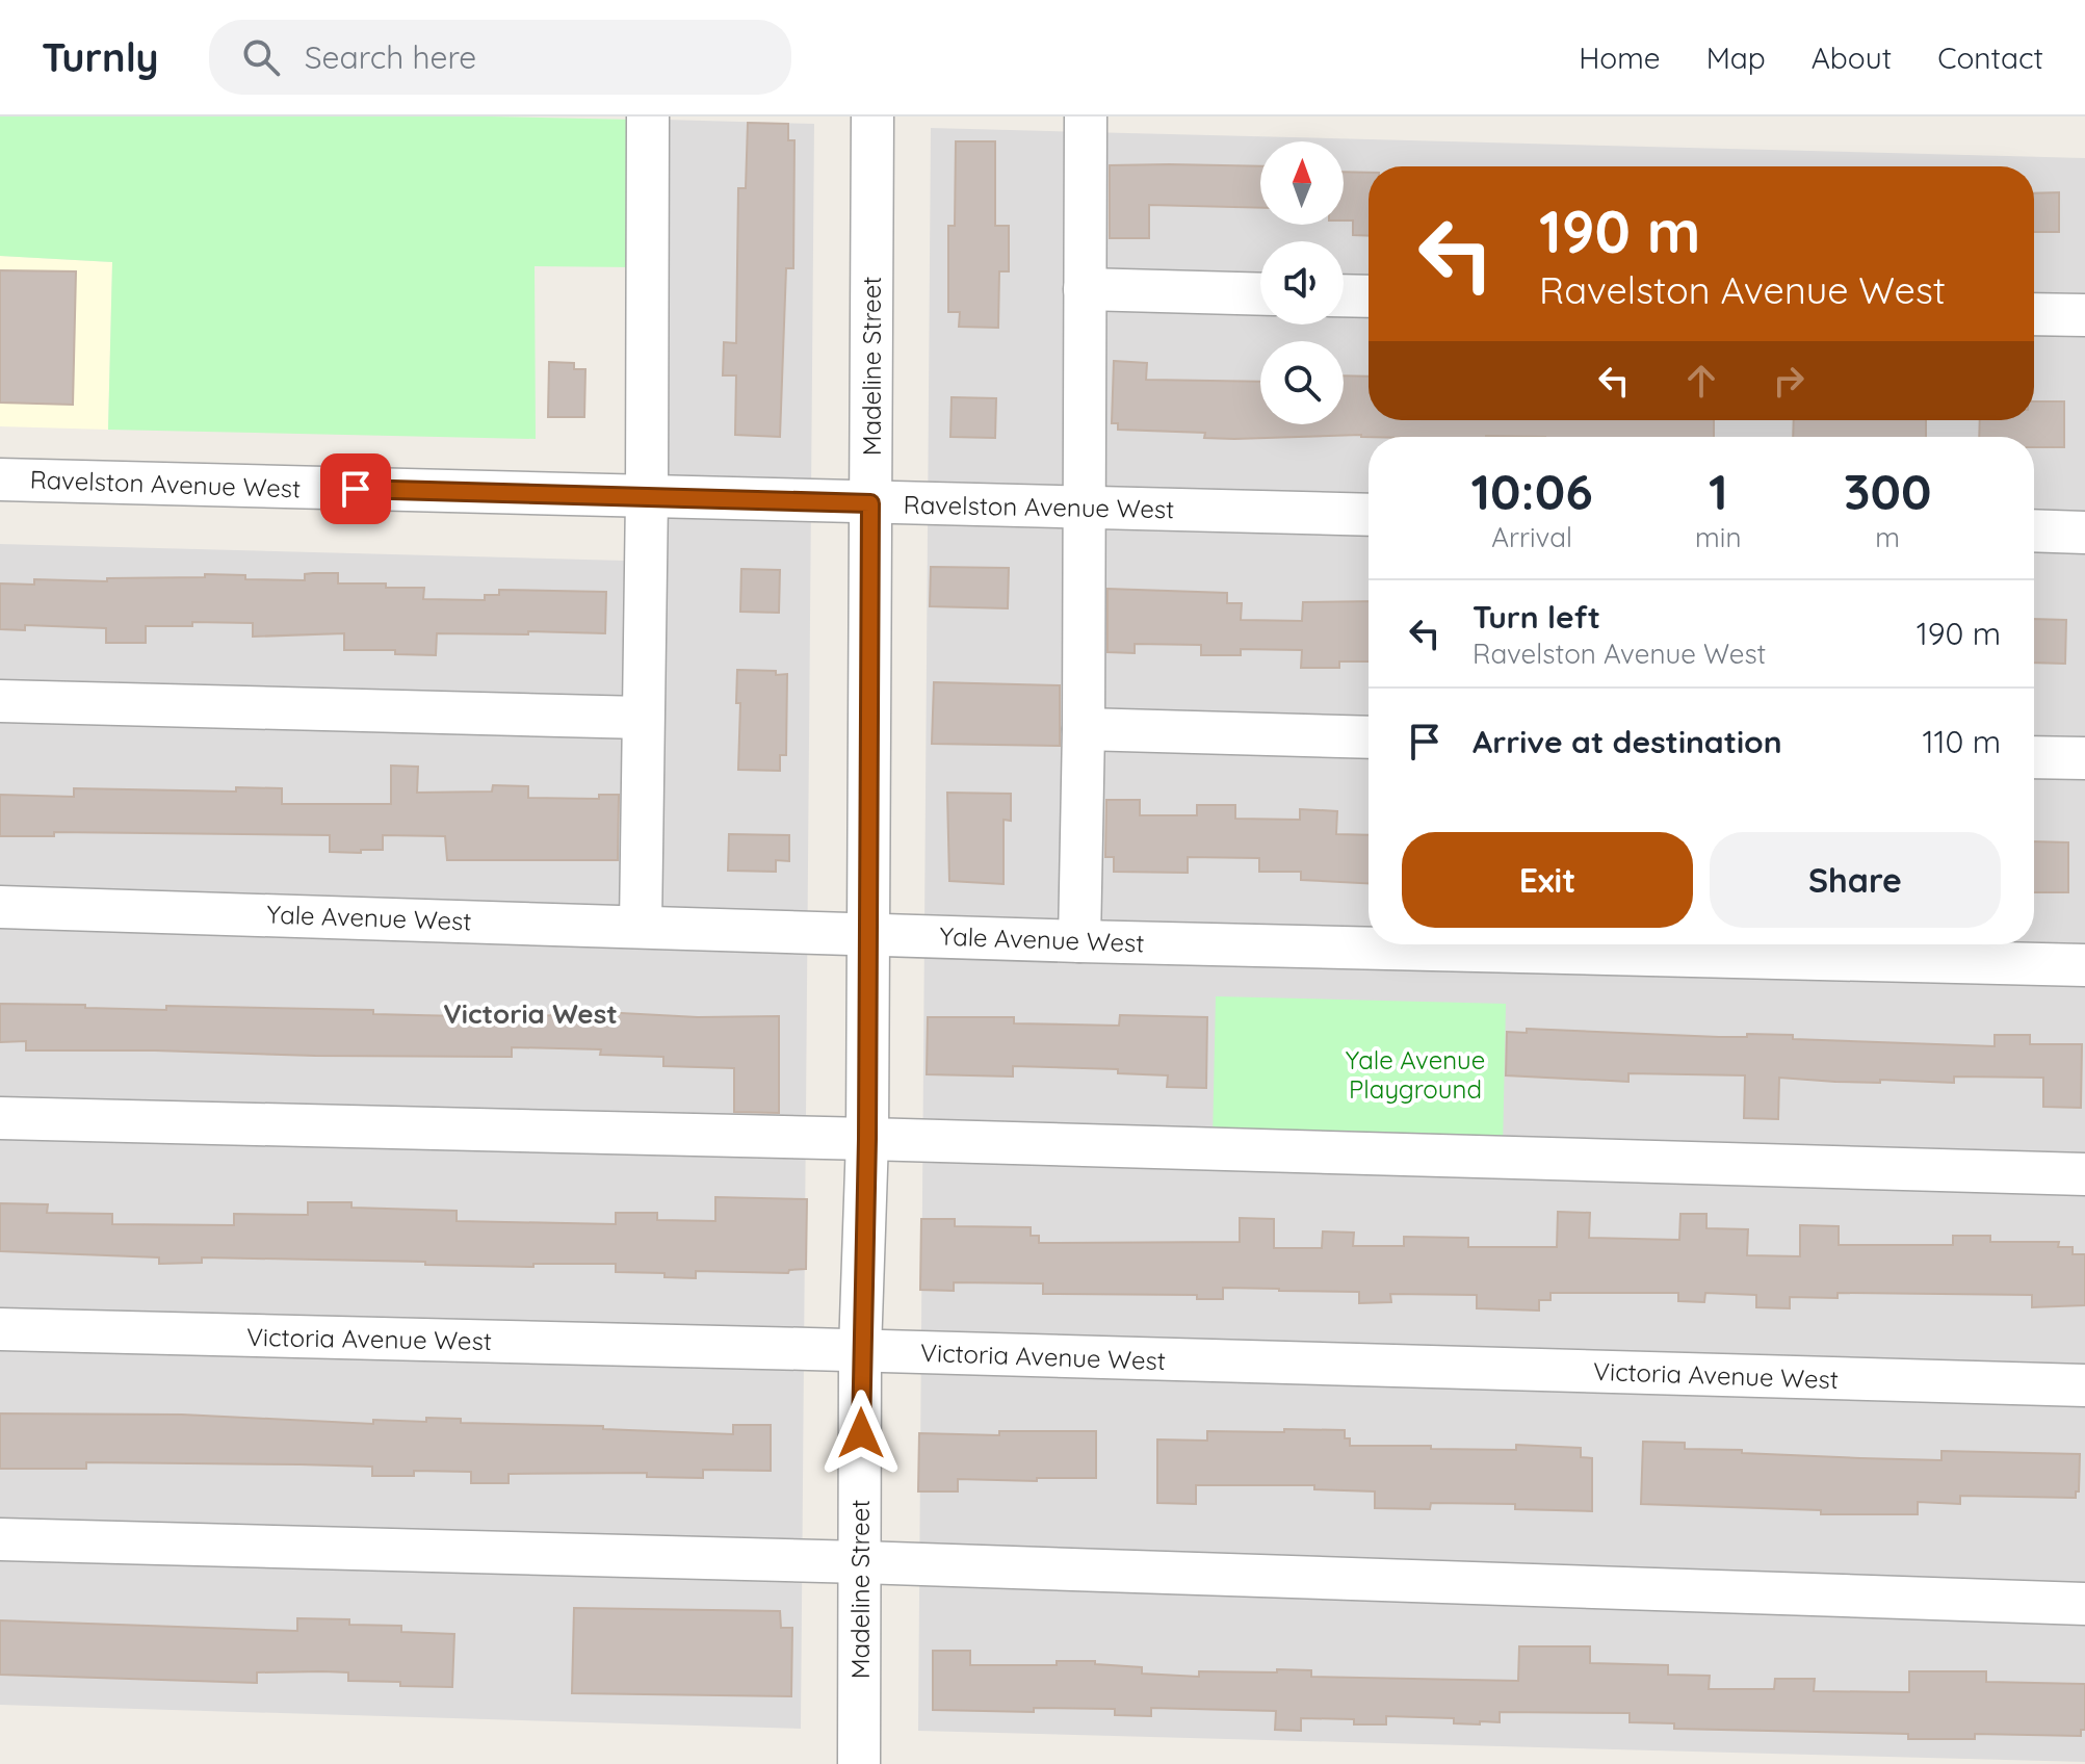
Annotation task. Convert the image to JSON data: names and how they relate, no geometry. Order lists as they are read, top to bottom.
{
  "streets": {
    "street": [
      "Madeline Street",
      "Ravelston Avenue West",
      "Yale Avenue West",
      "Victoria Avenue West"
    ]
  },
  "crossings": [
    ["Madeline Street", "Ravelston Avenue West"],
    ["Madeline Street", "Yale Avenue West"],
    ["Madeline Street", "Victoria Avenue West"]
  ],
  "districts": ["Victoria West"],
  "parks": ["Yale Avenue Playground"],
  "north": "top",
  "page": {
    "header": "Turnly",
    "search": "Search here",
    "nav": [
      "Home",
      "Map",
      "About",
      "Contact"
    ],
    "turn": ["190 m", "Ravelston Avenue West"],
    "eta": [
      "10:06",
      "Arrival",
      "1",
      "min",
      "300",
      "m"
    ],
    "list": [
      {
        "name": "Turn left",
        "note": "Ravelston Avenue West",
        "value": "190 m"
      },
      {
        "name": "Arrive at destination",
        "value": "110 m"
      }
    ],
    "buttons": ["Exit", "Share"]
  }
}
